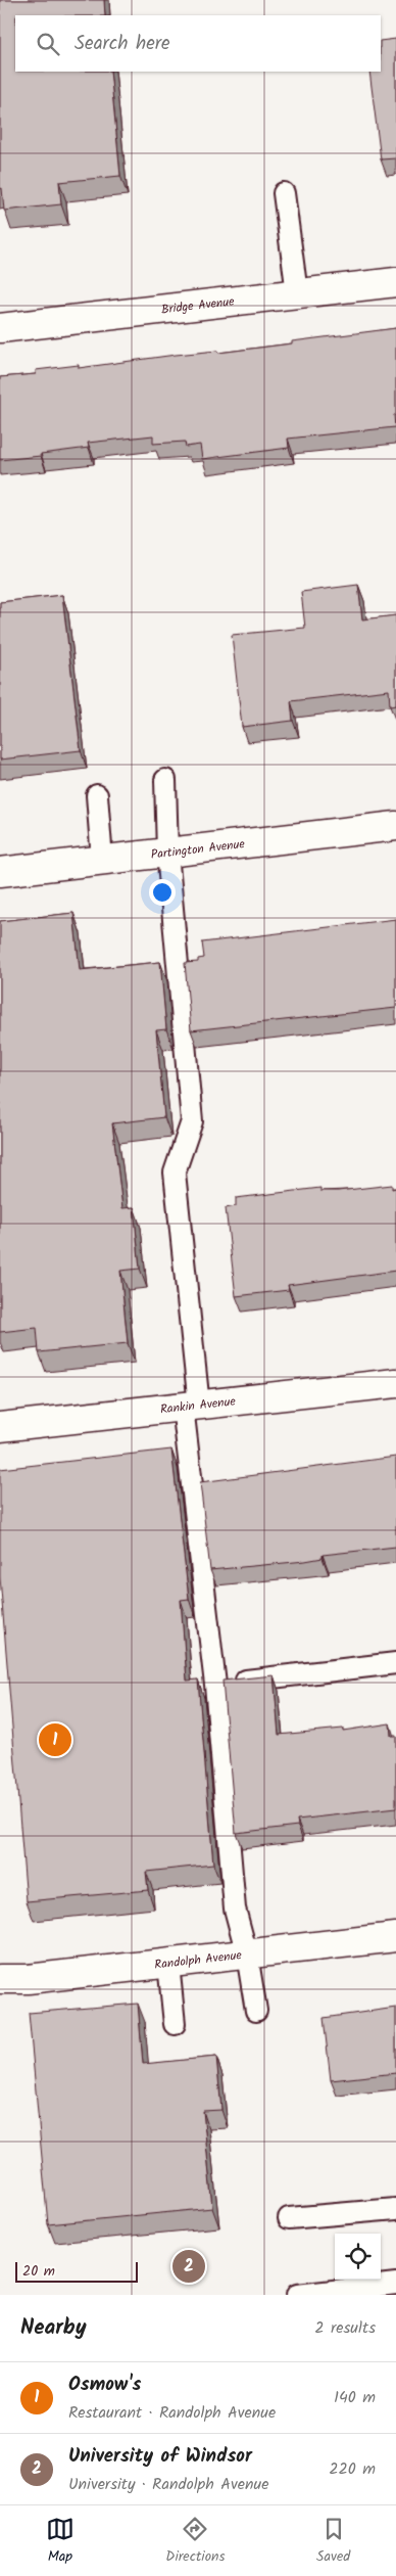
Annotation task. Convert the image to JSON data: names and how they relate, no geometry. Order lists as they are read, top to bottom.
{
  "streets": {
    "street": [
      "Bridge Avenue",
      "Partington Avenue",
      "Rankin Avenue",
      "Randolph Avenue"
    ]
  },
  "scale_bar": "20 m",
  "page": {
    "search": "Search here",
    "pins": ["1", "2"],
    "scale": "20 m",
    "heading": ["Nearby", "2 results"],
    "list": [
      {
        "mark": "1",
        "name": "Osmow's",
        "note": "Restaurant · Randolph Avenue",
        "value": "140 m"
      },
      {
        "mark": "2",
        "name": "University of Windsor",
        "note": "University · Randolph Avenue",
        "value": "220 m"
      }
    ],
    "nav": ["Map", "Directions", "Saved"]
  }
}
